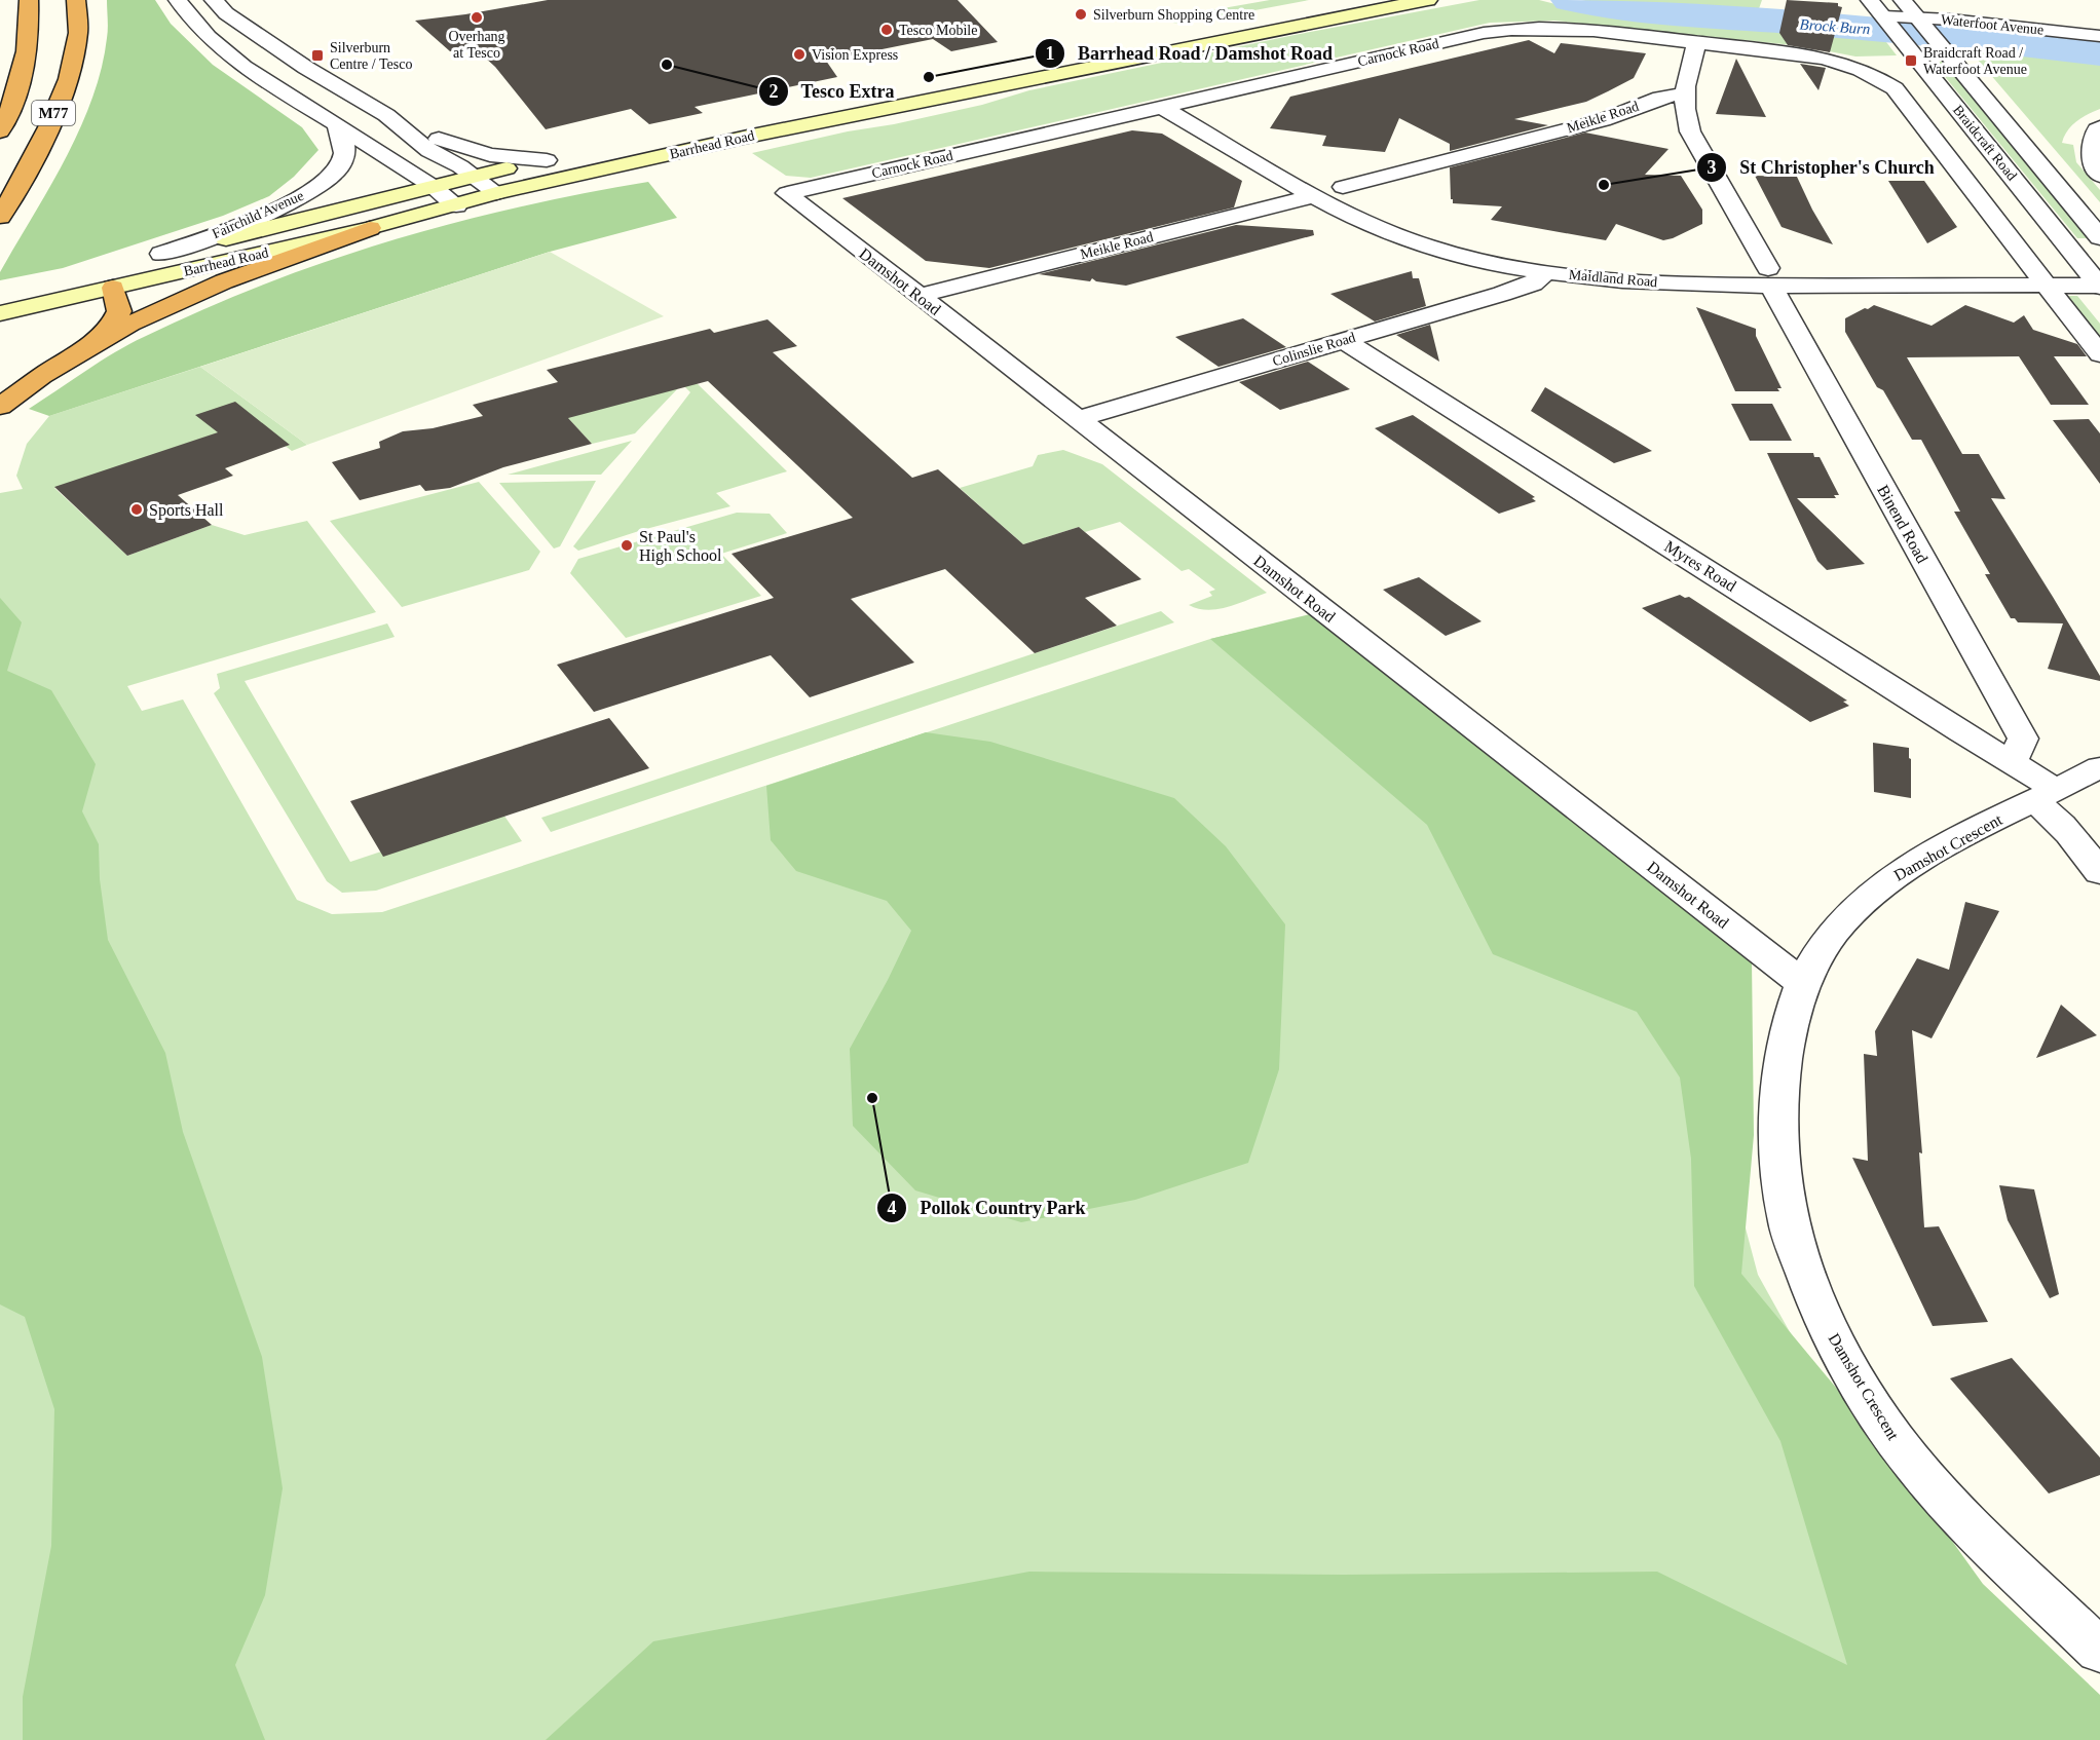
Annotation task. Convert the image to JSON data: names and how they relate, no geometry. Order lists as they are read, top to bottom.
{
  "streets": {
    "highway": ["M77"],
    "main road": ["Barrhead Road"],
    "street": [
      "Waterfoot Avenue",
      "Carnock Road",
      "Meikle Road",
      "Braidcraft Road",
      "Fairchild Avenue",
      "Maidland Road",
      "Damshot Road",
      "Colinslie Road",
      "Binend Road",
      "Myres Road",
      "Damshot Crescent"
    ]
  },
  "crossings": [
    ["Waterfoot Avenue", "Braidcraft Road"],
    ["Carnock Road", "Maidland Road"],
    ["Carnock Road", "Damshot Road"],
    ["Carnock Road", "Binend Road"],
    ["Meikle Road", "Maidland Road"],
    ["Meikle Road", "Damshot Road"],
    ["Meikle Road", "Binend Road"],
    ["Braidcraft Road", "Maidland Road"],
    ["Barrhead Road", "Fairchild Avenue"],
    ["Maidland Road", "Colinslie Road"],
    ["Maidland Road", "Binend Road"],
    ["Damshot Road", "Colinslie Road"],
    ["Damshot Road", "Damshot Crescent"],
    ["Colinslie Road", "Myres Road"],
    ["Binend Road", "Myres Road"],
    ["Myres Road", "Damshot Crescent"]
  ],
  "water": ["Brock Burn"],
  "places": {
    "other": [
      "Silverburn Shopping Centre",
      "Overhang at Tesco",
      "Tesco Mobile",
      "Vision Express",
      "Tesco Extra",
      "Barrhead Road / Damshot Road",
      "St Christopher's Church",
      "Sports Hall",
      "St Paul's High School",
      "Pollok Country Park"
    ],
    "transit": ["Silverburn Centre / Tesco", "Braidcraft Road / Waterfoot Avenue"]
  }
}
